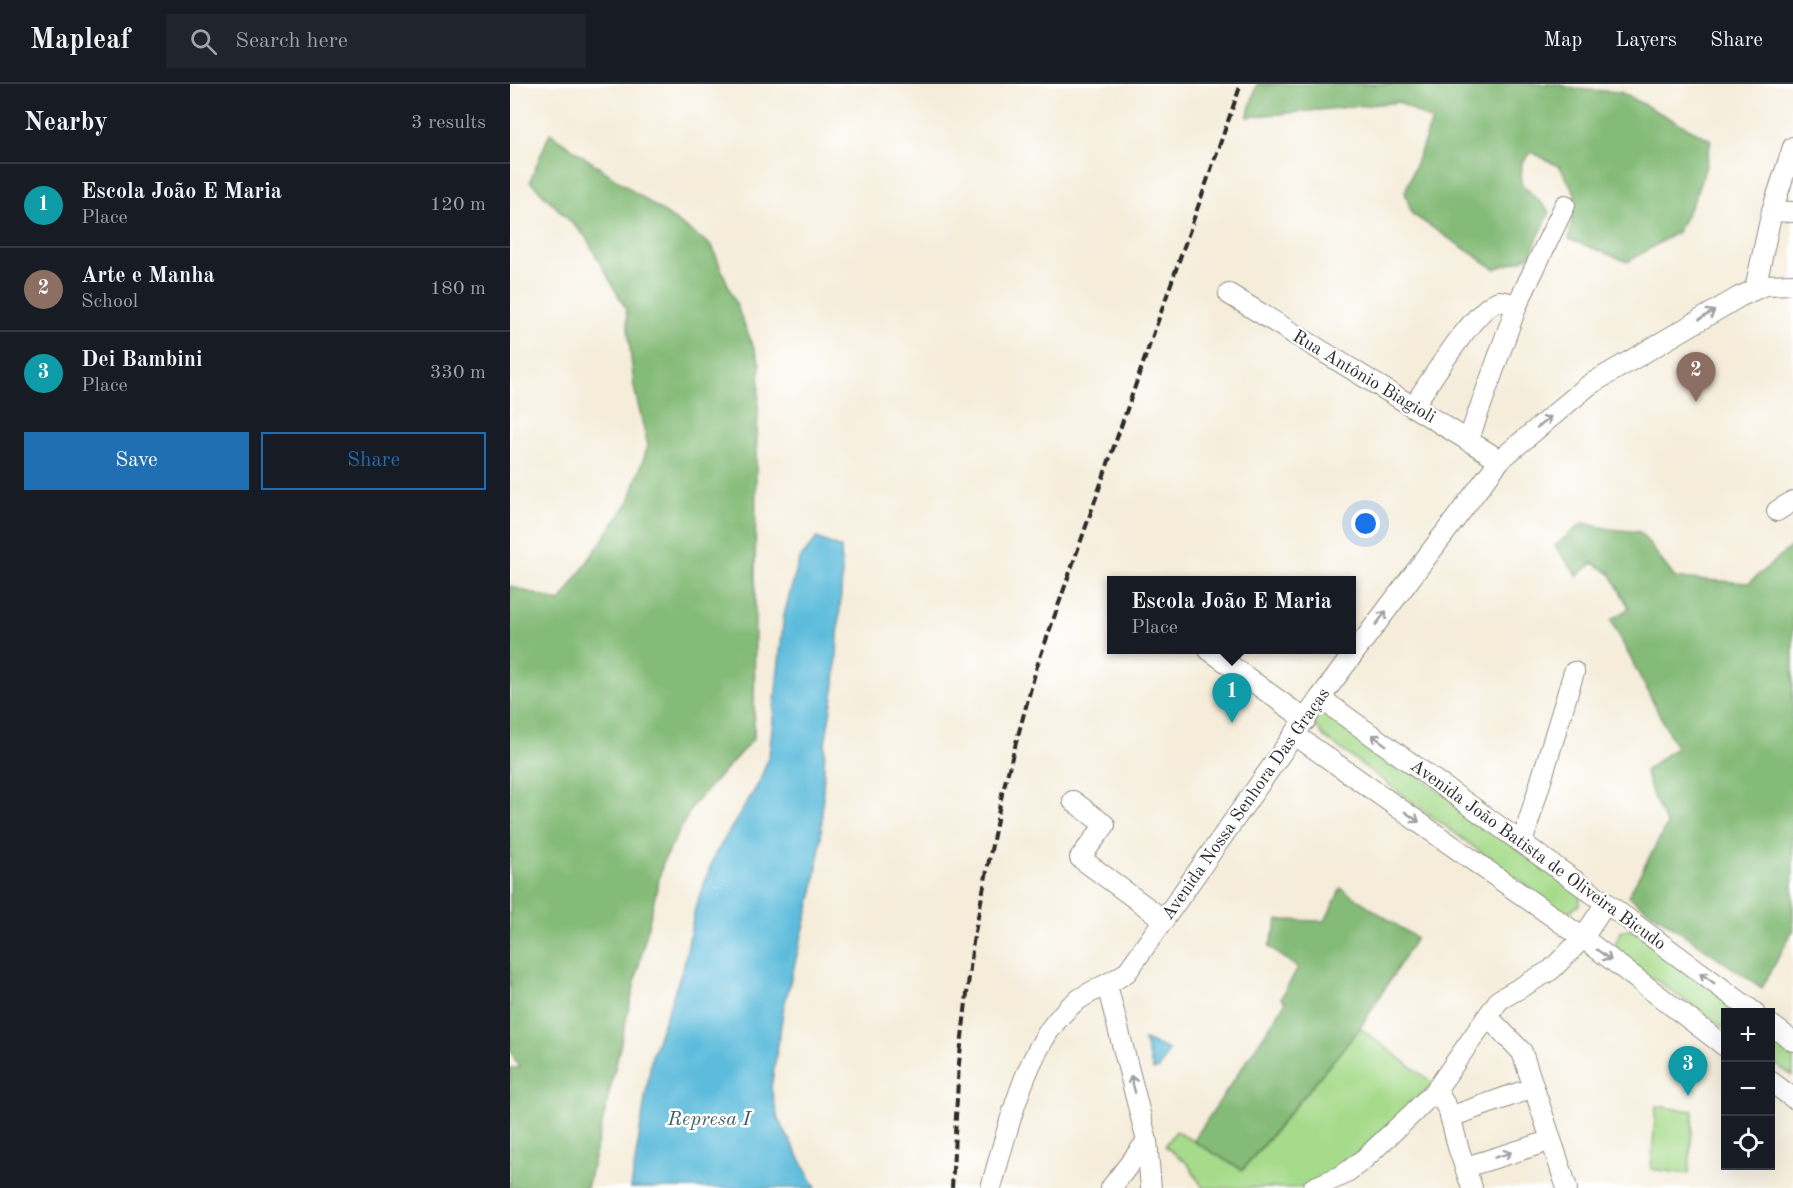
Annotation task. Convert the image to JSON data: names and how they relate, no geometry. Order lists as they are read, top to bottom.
{
  "streets": {
    "street": ["Rua Antônio Biagioli", "Avenida Nossa Senhora Das Graças", "Avenida João Batista de Oliveira Bicudo"]
  },
  "crossings": [
    ["Rua Antônio Biagioli", "Avenida Nossa Senhora Das Graças"],
    ["Avenida Nossa Senhora Das Graças", "Avenida João Batista de Oliveira Bicudo"]
  ],
  "water": ["Represa I"],
  "page": {
    "header": "Mapleaf",
    "search": "Search here",
    "nav": ["Map", "Layers", "Share"],
    "heading": ["Nearby", "3 results"],
    "list": [
      {
        "mark": "1",
        "name": "Escola João E Maria",
        "note": "Place",
        "value": "120 m"
      },
      {
        "mark": "2",
        "name": "Arte e Manha",
        "note": "School",
        "value": "180 m"
      },
      {
        "mark": "3",
        "name": "Dei Bambini",
        "note": "Place",
        "value": "330 m"
      }
    ],
    "pins": ["2", "1", "3"],
    "buttons": ["Save", "Share"],
    "popup": ["Escola João E Maria", "Place"],
    "map_buttons": ["+", "−"]
  }
}
